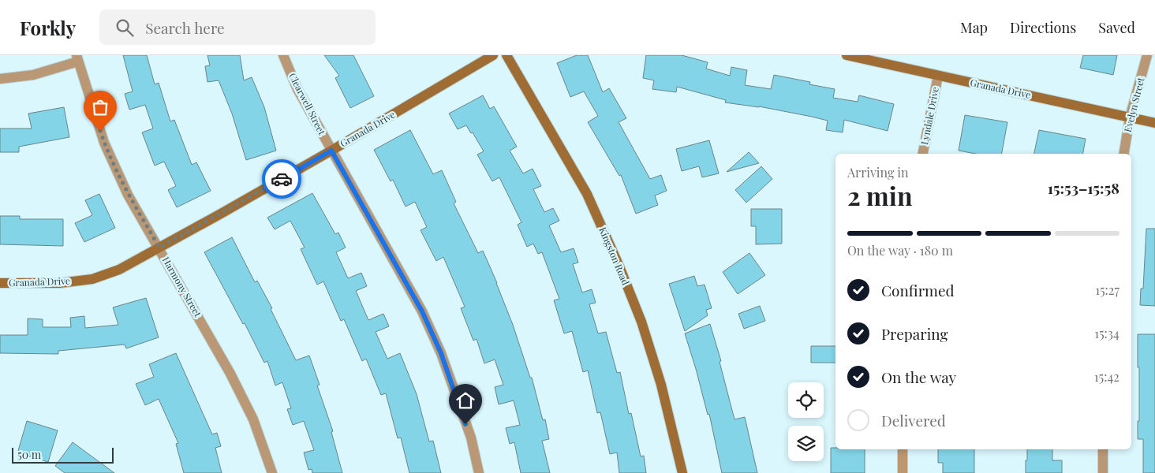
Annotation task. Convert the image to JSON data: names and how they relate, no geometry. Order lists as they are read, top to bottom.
{
  "streets": {
    "street": [
      "Granada Drive",
      "Clearwell Street",
      "Evelyn Street",
      "Lyndale Drive",
      "Kingston Road",
      "Harmony Street"
    ]
  },
  "crossings": [
    ["Granada Drive", "Clearwell Street"],
    ["Granada Drive", "Evelyn Street"],
    ["Granada Drive", "Lyndale Drive"],
    ["Granada Drive", "Harmony Street"]
  ],
  "scale_bar": "50 m",
  "page": {
    "header": "Forkly",
    "search": "Search here",
    "nav": ["Map", "Directions", "Saved"],
    "heading": ["2 min", "Arriving in", "15:53–15:58"],
    "bar": "On the way · 180 m",
    "list": [
      ["Confirmed", "15:27"],
      ["Preparing", "15:34"],
      ["On the way", "15:42"],
      "Delivered"
    ],
    "scale": "50 m"
  }
}
